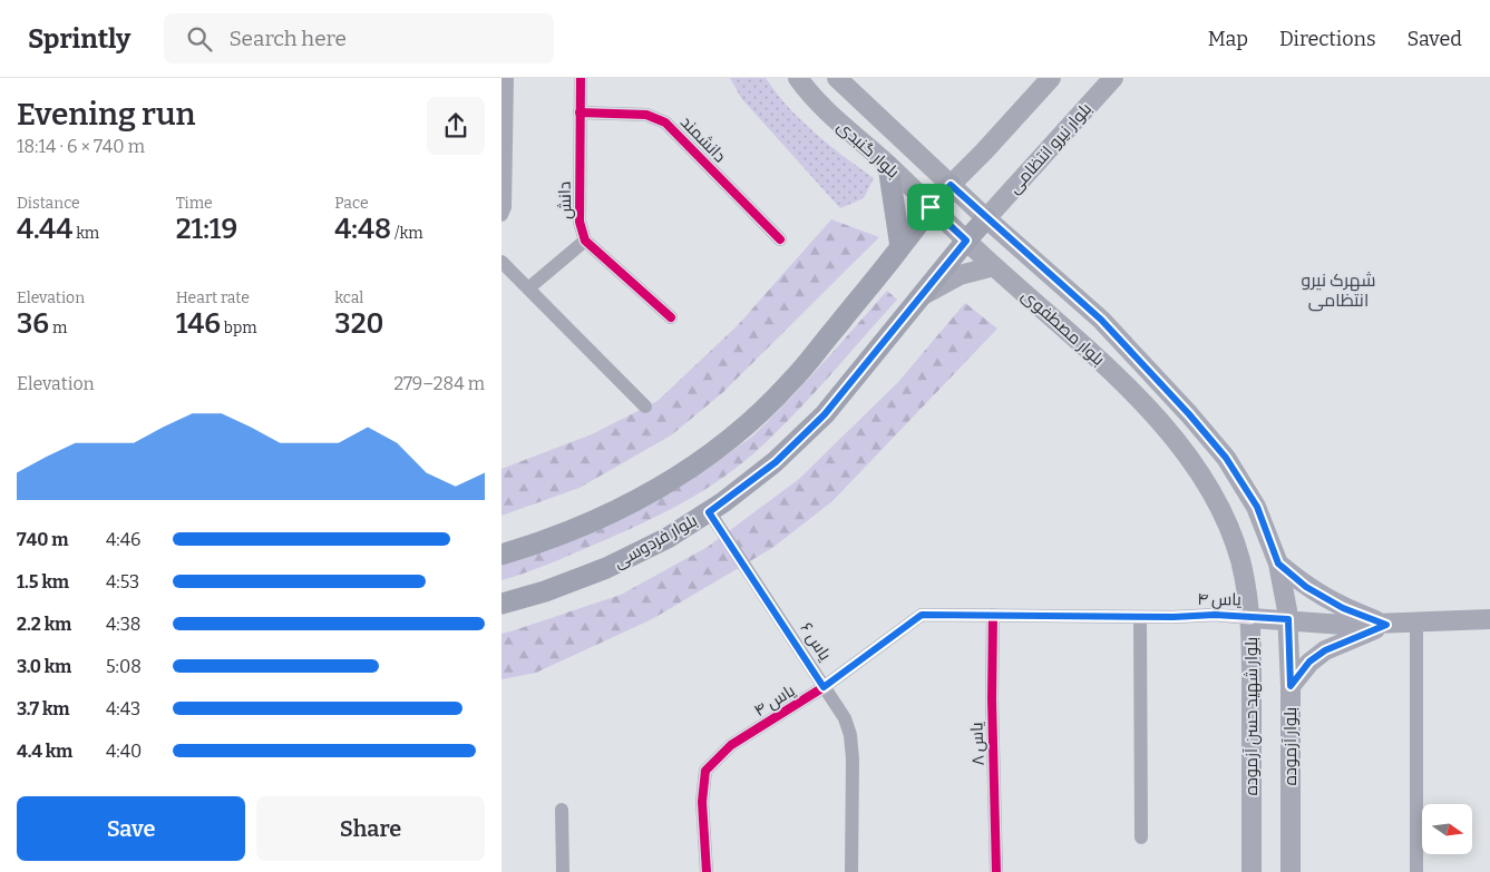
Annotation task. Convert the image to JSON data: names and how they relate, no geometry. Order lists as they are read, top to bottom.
{
  "streets": {
    "main road": [
      "بلوار نیرو انتظامی",
      "بلوار گنبدی",
      "بلوار مصطفوی",
      "بلوار فردوسی",
      "بلوار شهید حسن آزموده",
      "بلوار آزموده"
    ],
    "street": [
      "دانشمند",
      "دانش",
      "یاس ۴",
      "یاس ۶",
      "یاس ۸"
    ]
  },
  "crossings": [
    ["دانشمند", "دانش"],
    ["بلوار نیرو انتظامی", "بلوار مصطفوی"],
    ["بلوار نیرو انتظامی", "بلوار فردوسی"],
    ["بلوار گنبدی", "بلوار مصطفوی"],
    ["بلوار گنبدی", "بلوار فردوسی"],
    ["بلوار مصطفوی", "بلوار فردوسی"],
    ["بلوار مصطفوی", "بلوار شهید حسن آزموده"],
    ["بلوار مصطفوی", "بلوار آزموده"],
    ["بلوار فردوسی", "یاس ۶"],
    ["یاس ۴", "یاس ۶"],
    ["یاس ۴", "بلوار شهید حسن آزموده"],
    ["یاس ۴", "یاس ۸"]
  ],
  "districts": ["شهرک نیرو انتظامی"],
  "north": "right",
  "page": {
    "header": "Sprintly",
    "search": "Search here",
    "nav": ["Map", "Directions", "Saved"],
    "heading": ["Evening run", "18:14 · 6 × 740 m"],
    "stats": [
      ["Distance", "4.44 km"],
      ["Time", "21:19"],
      ["Pace", "4:48 /km"],
      ["Elevation", "36 m"],
      ["Heart rate", "146 bpm"],
      ["kcal", "320"]
    ],
    "chart": ["Elevation", "279–284 m"],
    "list": [
      {
        "name": "740 m",
        "note": "4:46"
      },
      {
        "name": "1.5 km",
        "note": "4:53"
      },
      {
        "name": "2.2 km",
        "note": "4:38"
      },
      {
        "name": "3.0 km",
        "note": "5:08"
      },
      {
        "name": "3.7 km",
        "note": "4:43"
      },
      {
        "name": "4.4 km",
        "note": "4:40"
      }
    ],
    "buttons": ["Save", "Share"]
  }
}
